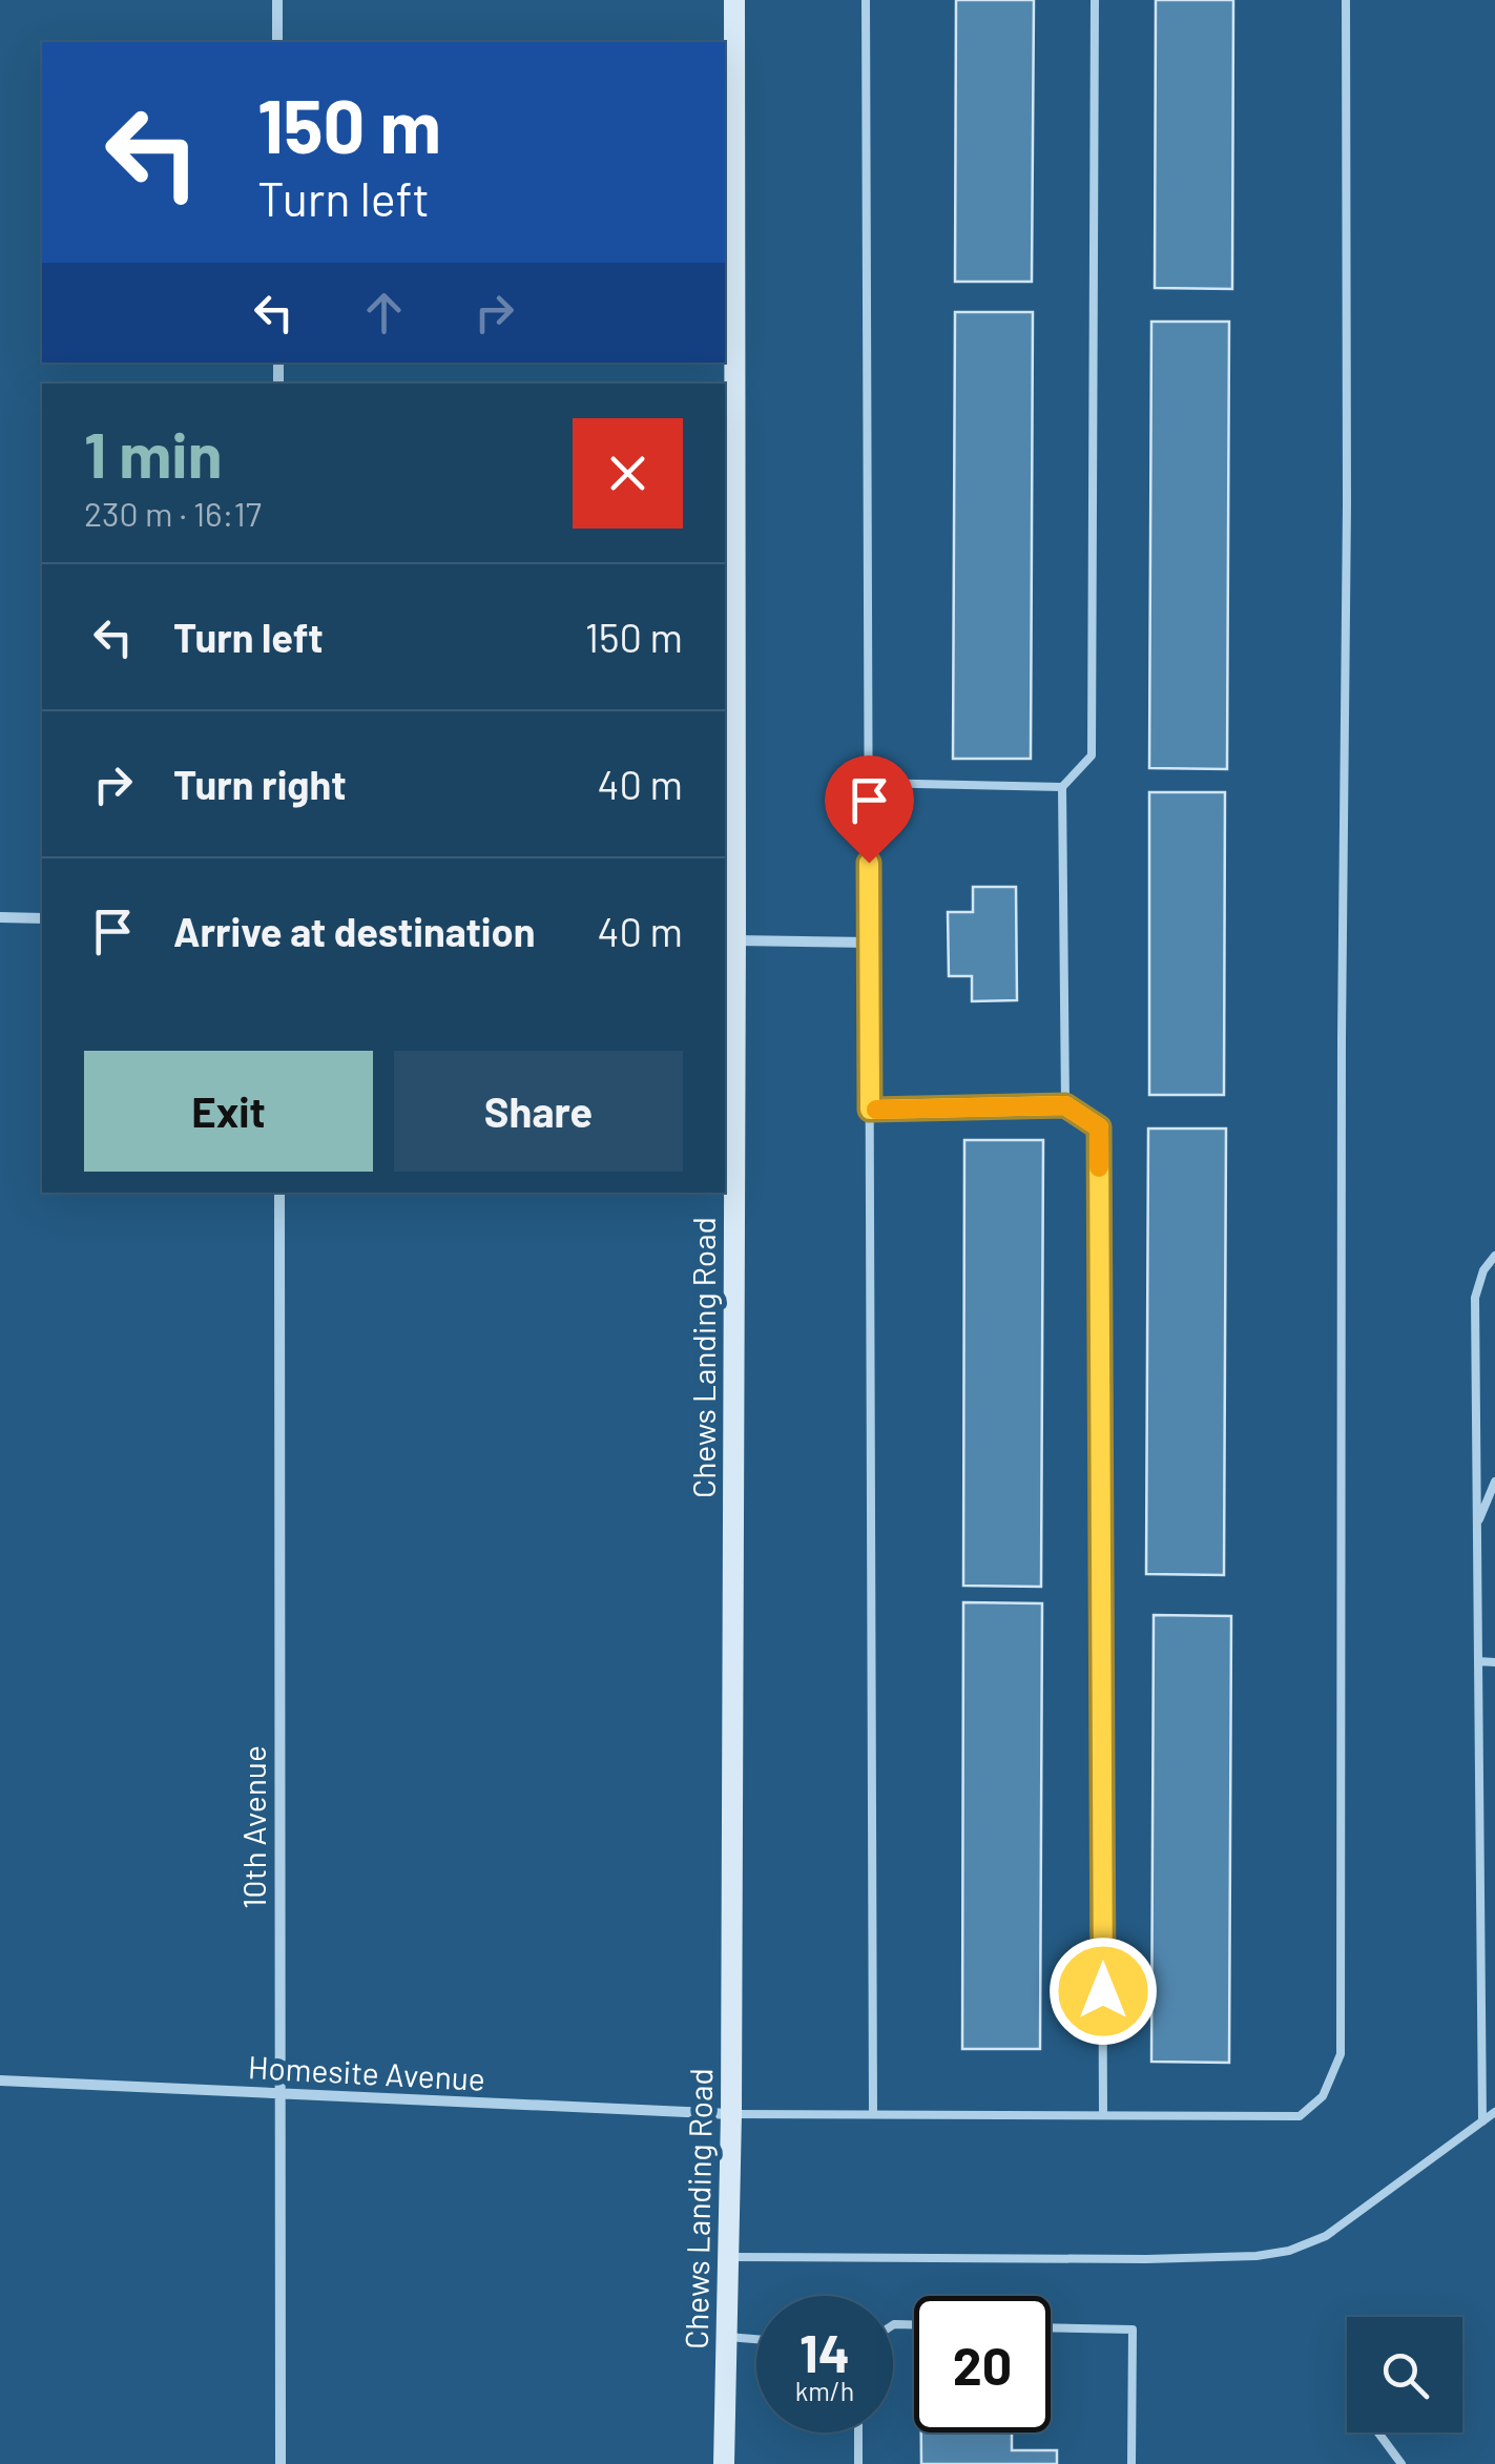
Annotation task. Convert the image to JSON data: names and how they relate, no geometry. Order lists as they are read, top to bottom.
{
  "streets": {
    "street": ["Chews Landing Road", "10th Avenue", "Homesite Avenue"]
  },
  "crossings": [
    ["Chews Landing Road", "Homesite Avenue"],
    ["10th Avenue", "Homesite Avenue"]
  ],
  "page": {
    "turn": ["150 m", "Turn left"],
    "heading": ["1 min", "230 m · 16:17"],
    "list": [
      {
        "name": "Turn left",
        "value": "150 m"
      },
      {
        "name": "Turn right",
        "value": "40 m"
      },
      {
        "name": "Arrive at destination",
        "value": "40 m"
      }
    ],
    "buttons": ["Exit", "Share"],
    "speed": "14 km/h",
    "limit": "20"
  }
}
